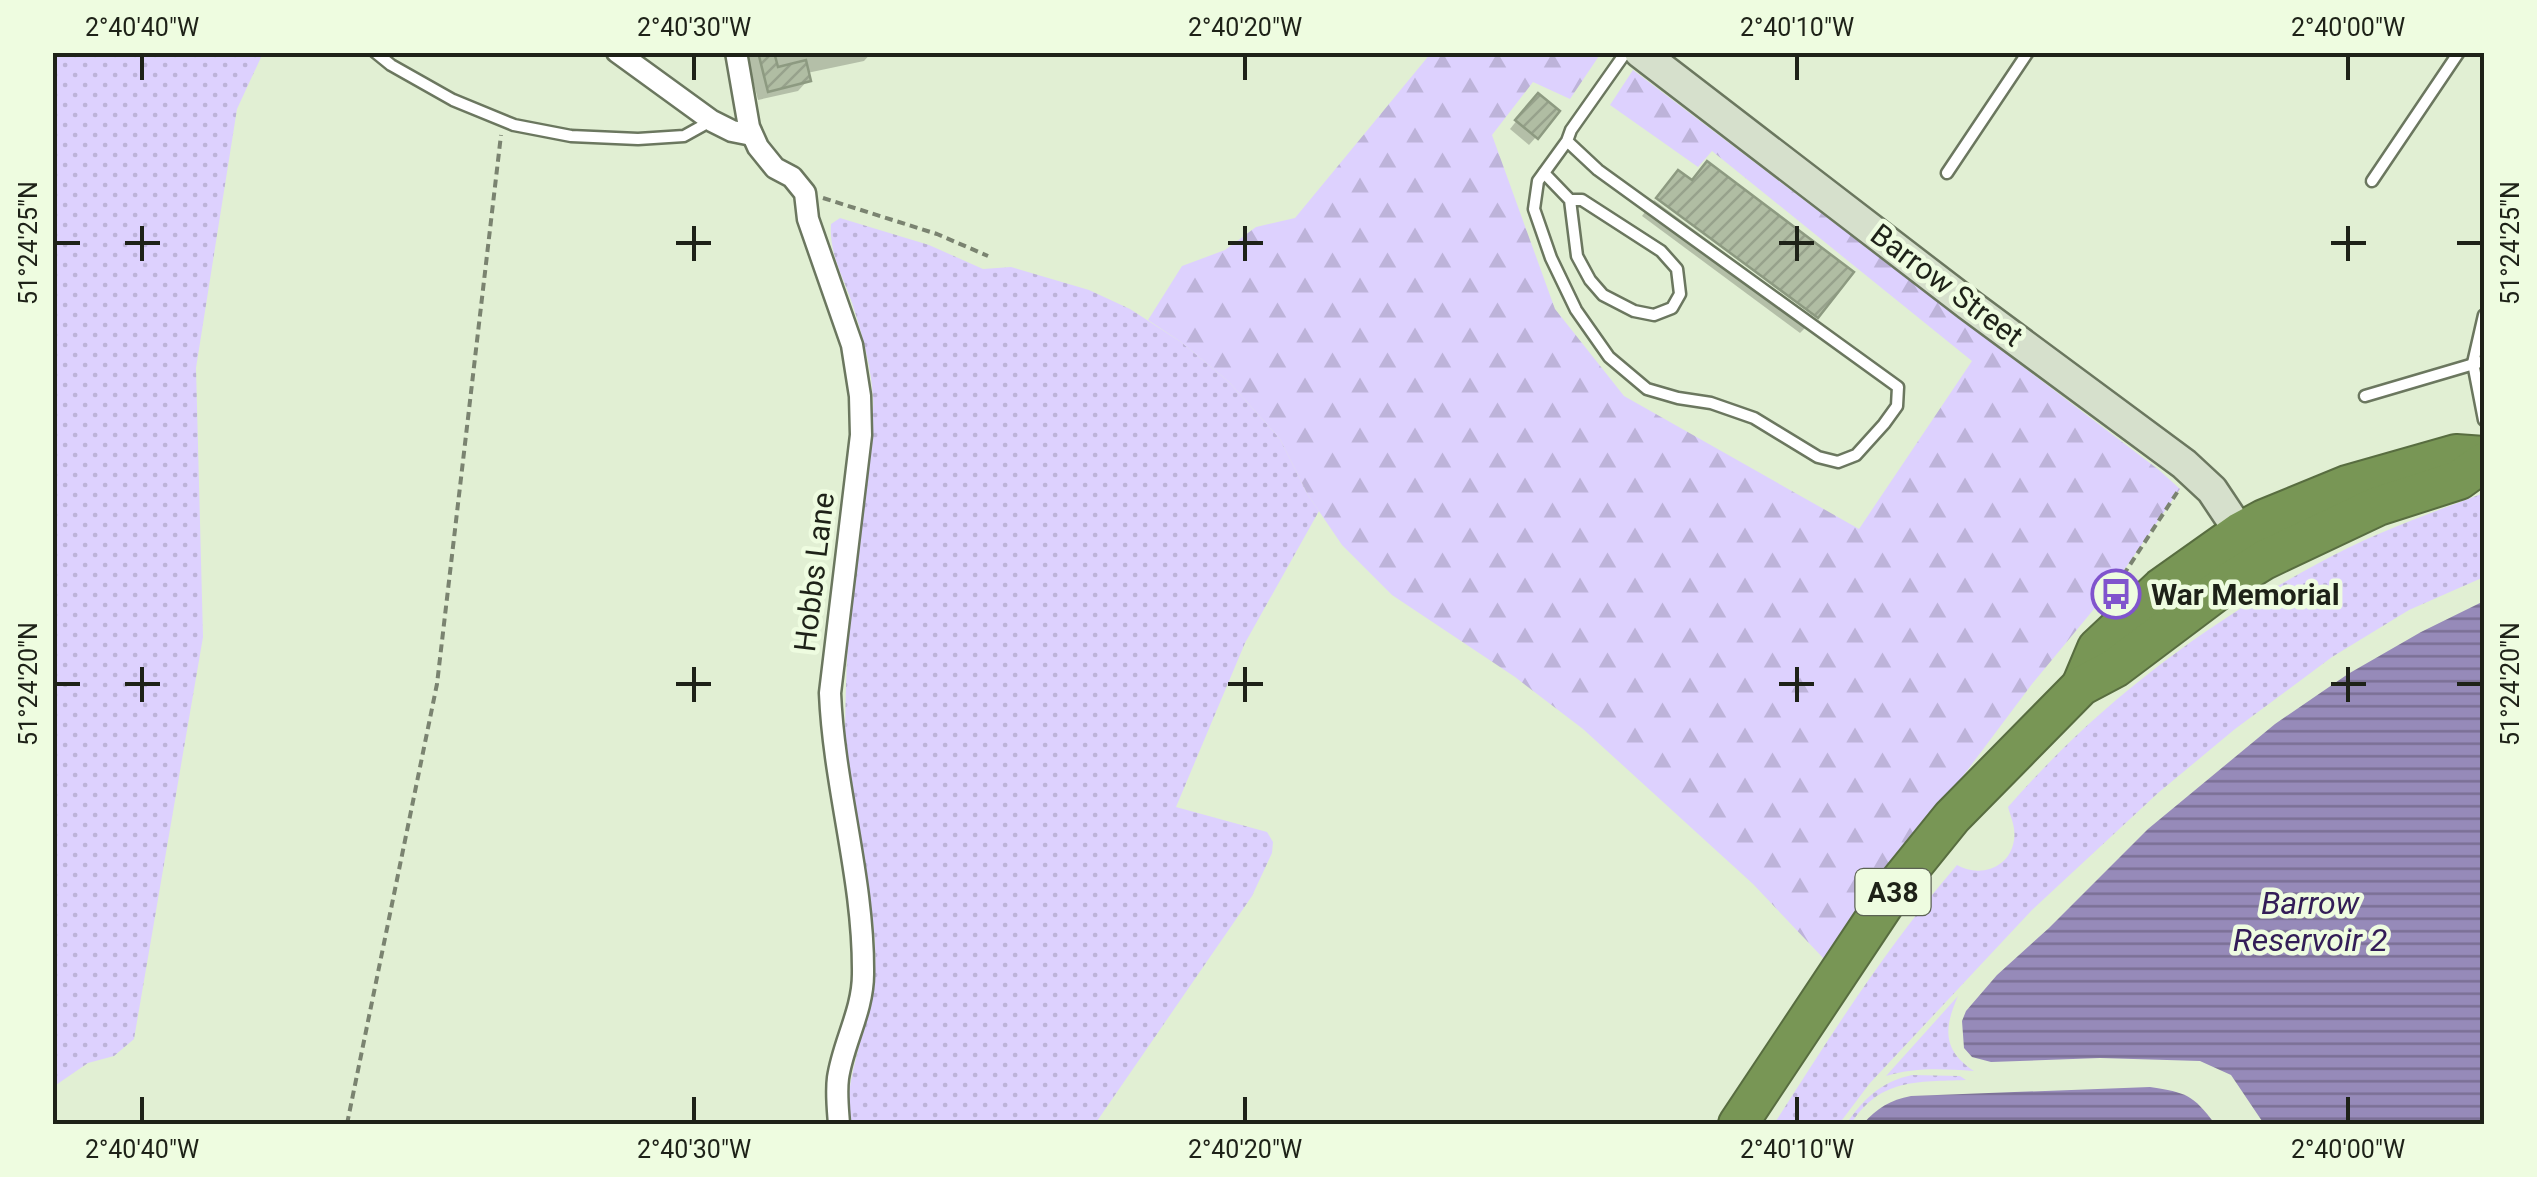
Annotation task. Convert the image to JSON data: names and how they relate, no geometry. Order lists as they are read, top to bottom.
{
  "streets": {
    "highway": ["A38"],
    "main road": ["Barrow Street"],
    "street": ["Hobbs Lane"]
  },
  "crossings": [
    ["Barrow Street", "A38"]
  ],
  "water": ["Barrow Reservoir 2"],
  "places": {
    "bus stop": ["War Memorial"]
  },
  "coordinates": [
    "2°40'40\"W",
    "2°40'30\"W",
    "2°40'20\"W",
    "2°40'10\"W",
    "2°40'00\"W",
    "51°24'25\"N",
    "51°24'20\"N"
  ]
}
